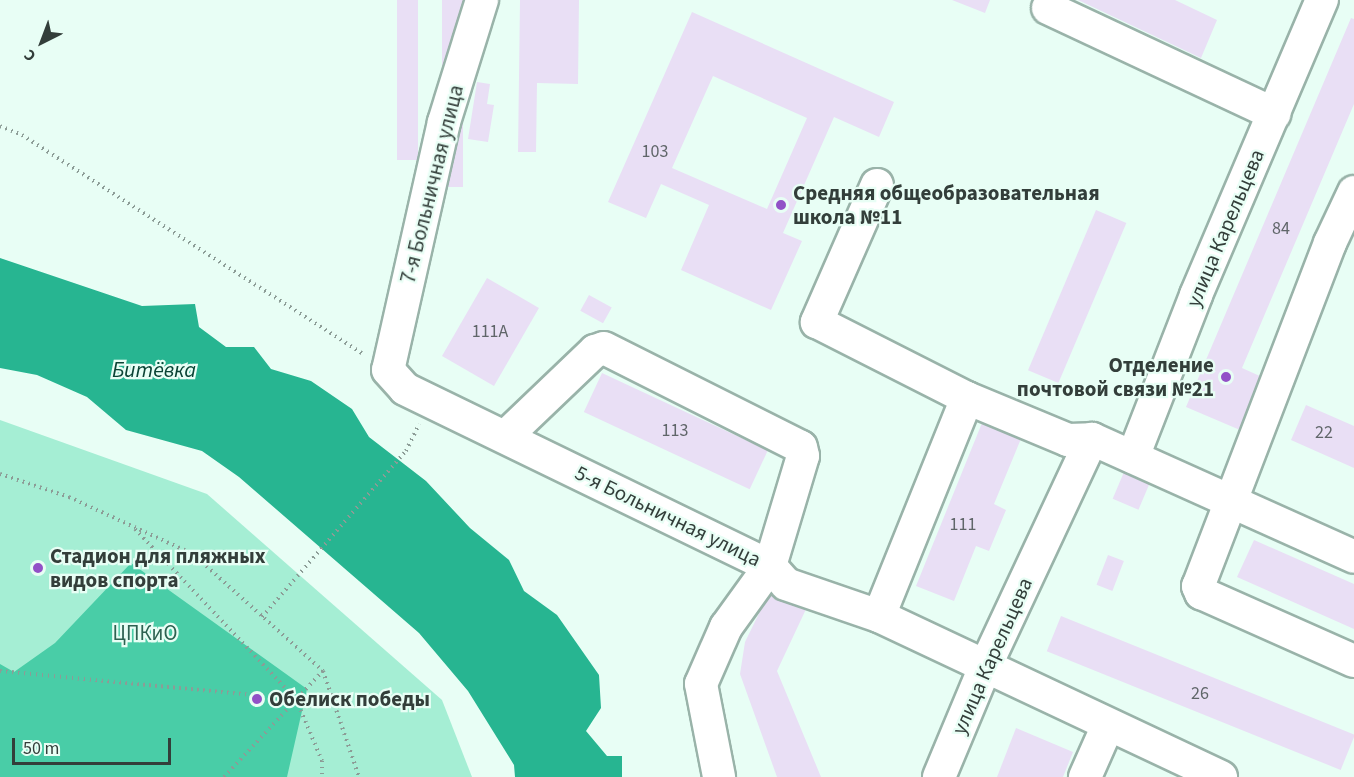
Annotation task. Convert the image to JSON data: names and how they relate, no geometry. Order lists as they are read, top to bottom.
{
  "streets": {
    "street": ["7-я Больничная улица", "улица Карельцева", "5-я Больничная улица"]
  },
  "crossings": [
    ["7-я Больничная улица", "5-я Больничная улица"],
    ["улица Карельцева", "5-я Больничная улица"]
  ],
  "water": ["Битёвка"],
  "parks": ["ЦПКиО"],
  "places": [
    "Средняя общеобразовательная школа №11",
    "Отделение почтовой связи №21",
    "Стадион для пляжных видов спорта",
    "Обелиск победы"
  ],
  "house_numbers": [
    "103",
    "84",
    "111А",
    "113",
    "22",
    "111",
    "26"
  ],
  "scale_bar": "50 m",
  "north": "bottom left"
}
